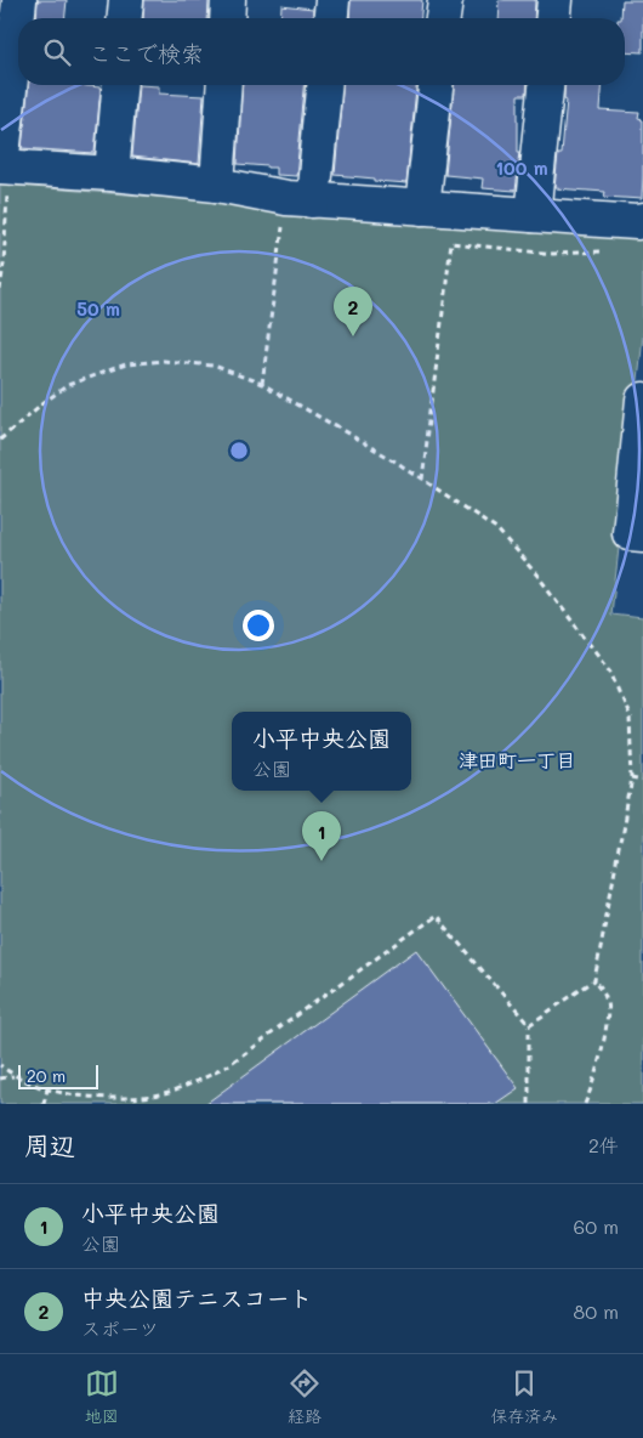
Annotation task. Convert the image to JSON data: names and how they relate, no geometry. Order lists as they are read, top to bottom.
{
  "districts": ["津田町一丁目"],
  "scale_bar": "20 m",
  "page": {
    "search": "ここで検索",
    "pins": ["2", "1"],
    "popup": ["小平中央公園", "公園"],
    "scale": "20 m",
    "heading": ["周辺", "2件"],
    "list": [
      {
        "mark": "1",
        "name": "小平中央公園",
        "note": "公園",
        "value": "60 m"
      },
      {
        "mark": "2",
        "name": "中央公園テニスコート",
        "note": "スポーツ",
        "value": "80 m"
      }
    ],
    "nav": ["地図", "経路", "保存済み"]
  },
  "rings": ["100 m", "50 m"]
}
